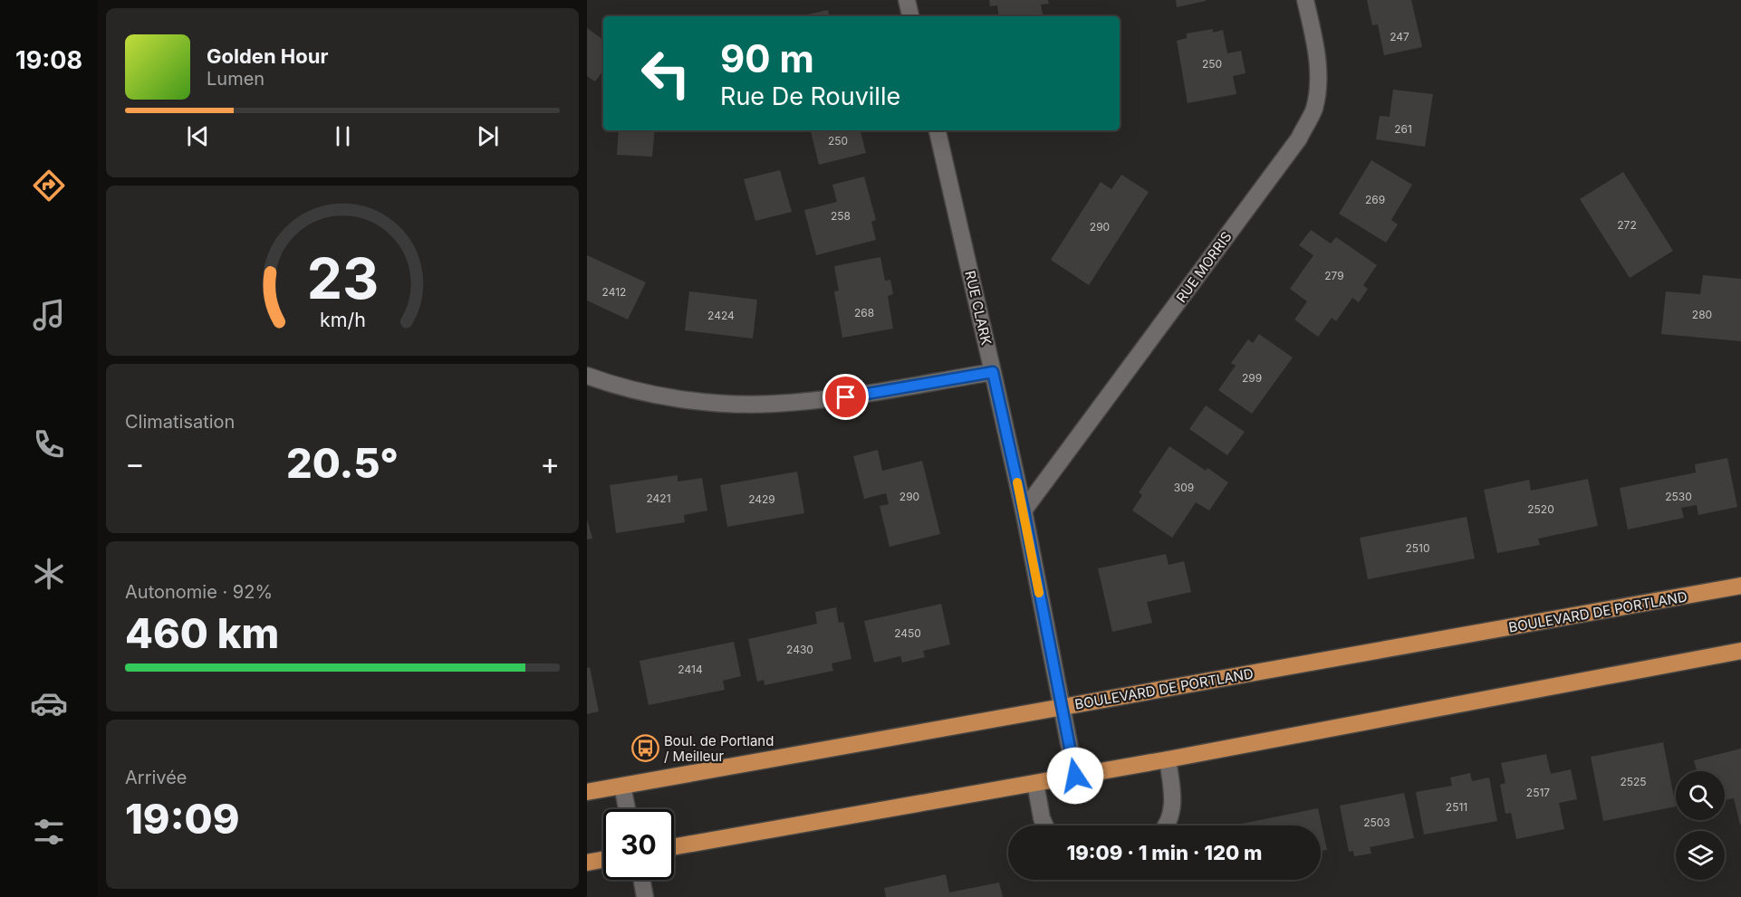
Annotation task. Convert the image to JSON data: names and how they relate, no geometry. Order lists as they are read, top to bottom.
{
  "streets": {
    "main road": ["BOULEVARD DE PORTLAND"],
    "street": ["RUE MORRIS", "RUE CLARK"]
  },
  "crossings": [
    ["RUE MORRIS", "RUE CLARK"],
    ["RUE CLARK", "BOULEVARD DE PORTLAND"]
  ],
  "places": {
    "bus stop": ["Boul. de Portland / Meilleur"]
  },
  "house_numbers": [
    "247",
    "250",
    "261",
    "250",
    "269",
    "258",
    "272",
    "290",
    "279",
    "2412",
    "268",
    "280",
    "2424",
    "299",
    "309",
    "290",
    "2530",
    "2421",
    "2429",
    "2520",
    "2510",
    "2450",
    "2430",
    "2414",
    "2525",
    "2517",
    "2511",
    "2503"
  ],
  "page": {
    "tabs": "19:08",
    "turn": ["90 m", "Rue De Rouville"],
    "song": ["Golden Hour", "Lumen"],
    "tile": [
      "Climatisation",
      ["Autonomie · 92%", "460 km"],
      ["Arrivée", "19:09"]
    ],
    "heat": ["−", "20.5°", "+"],
    "limit": "30",
    "trip": "19:09 · 1 min · 120 m",
    "gauge": ["23", "km/h"]
  }
}
